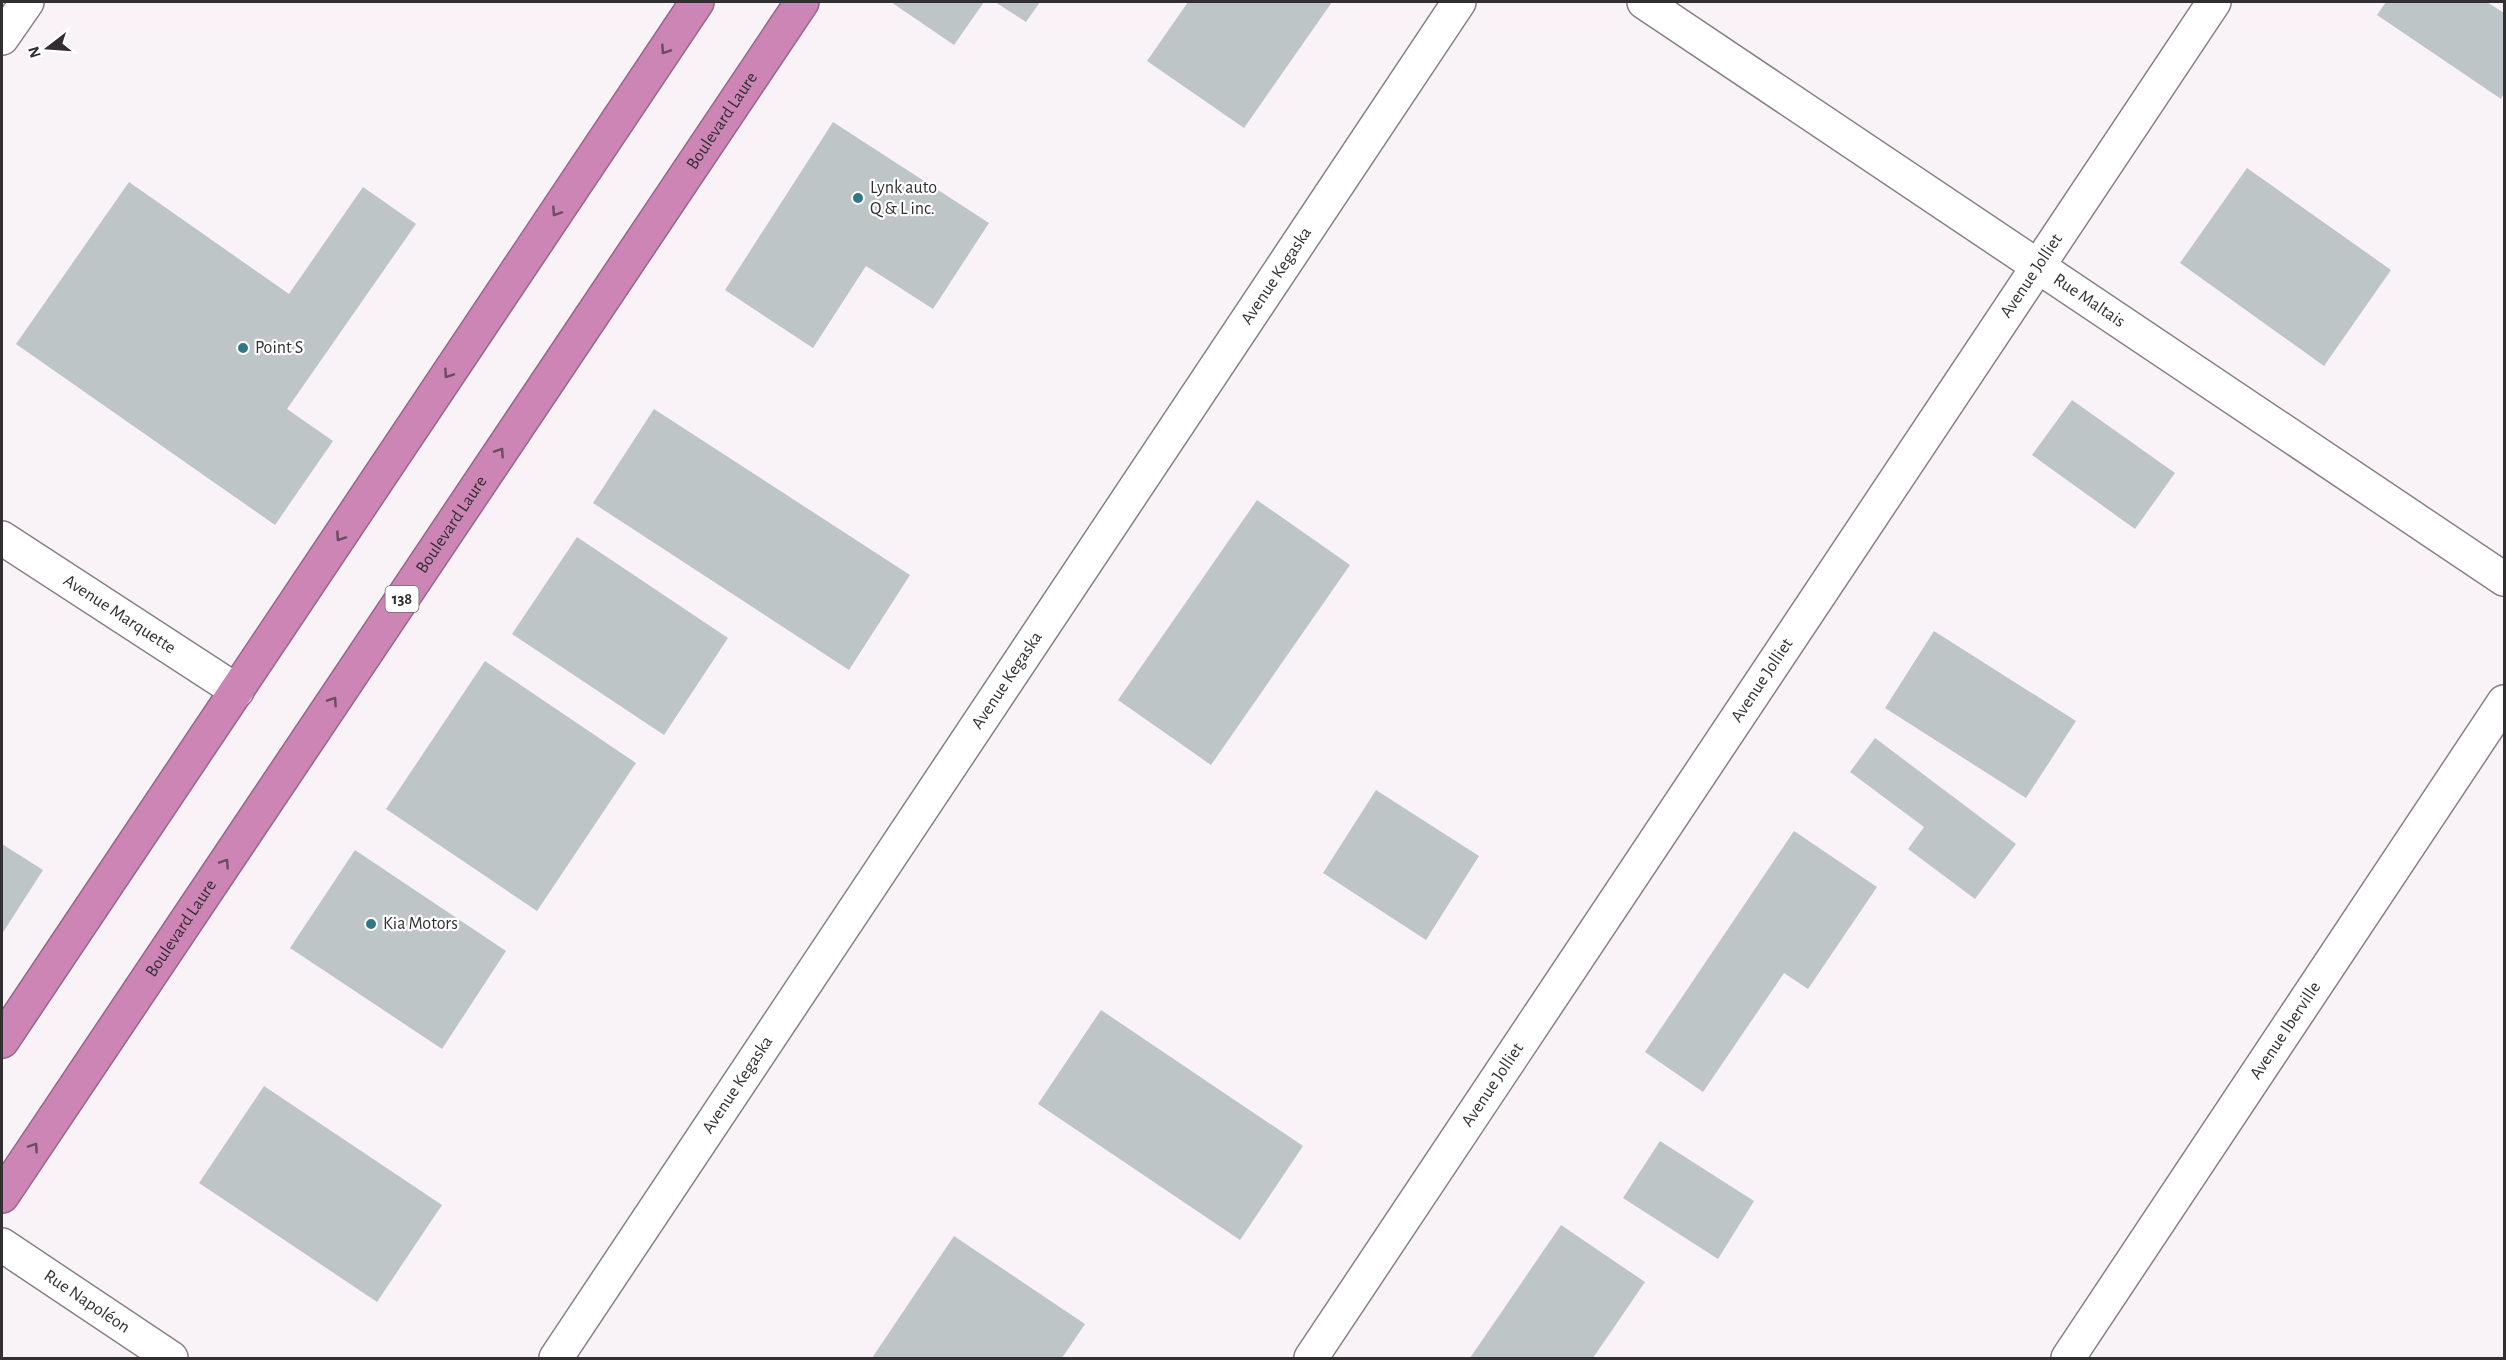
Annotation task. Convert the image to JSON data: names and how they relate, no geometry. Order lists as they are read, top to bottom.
{
  "streets": {
    "highway": ["Boulevard Laure", "138"],
    "street": [
      "Avenue Kegaska",
      "Avenue Jolliet",
      "Rue Maltais",
      "Avenue Marquette",
      "Avenue Iberville",
      "Rue Napoléon"
    ]
  },
  "crossings": [
    ["Avenue Jolliet", "Rue Maltais"]
  ],
  "places": ["Lynk auto Q & L inc.", "Point S", "Kia Motors"],
  "north": "left"
}
